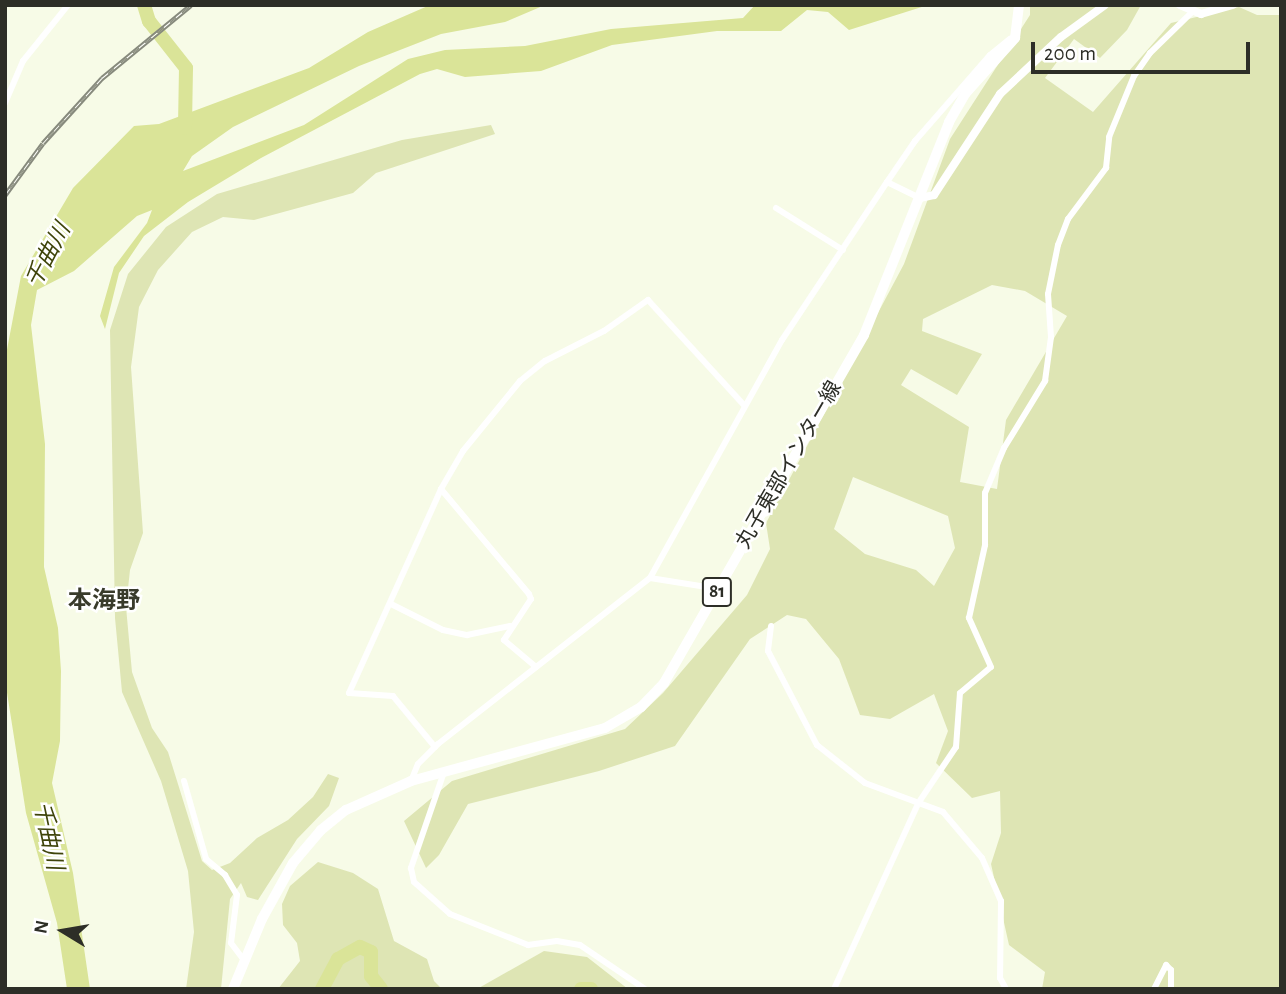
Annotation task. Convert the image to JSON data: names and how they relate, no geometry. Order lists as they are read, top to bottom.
{
  "streets": {
    "main road": ["丸子東部インター線", "81"]
  },
  "districts": ["本海野"],
  "water": ["千曲川"],
  "scale_bar": "200 m",
  "north": "left"
}
